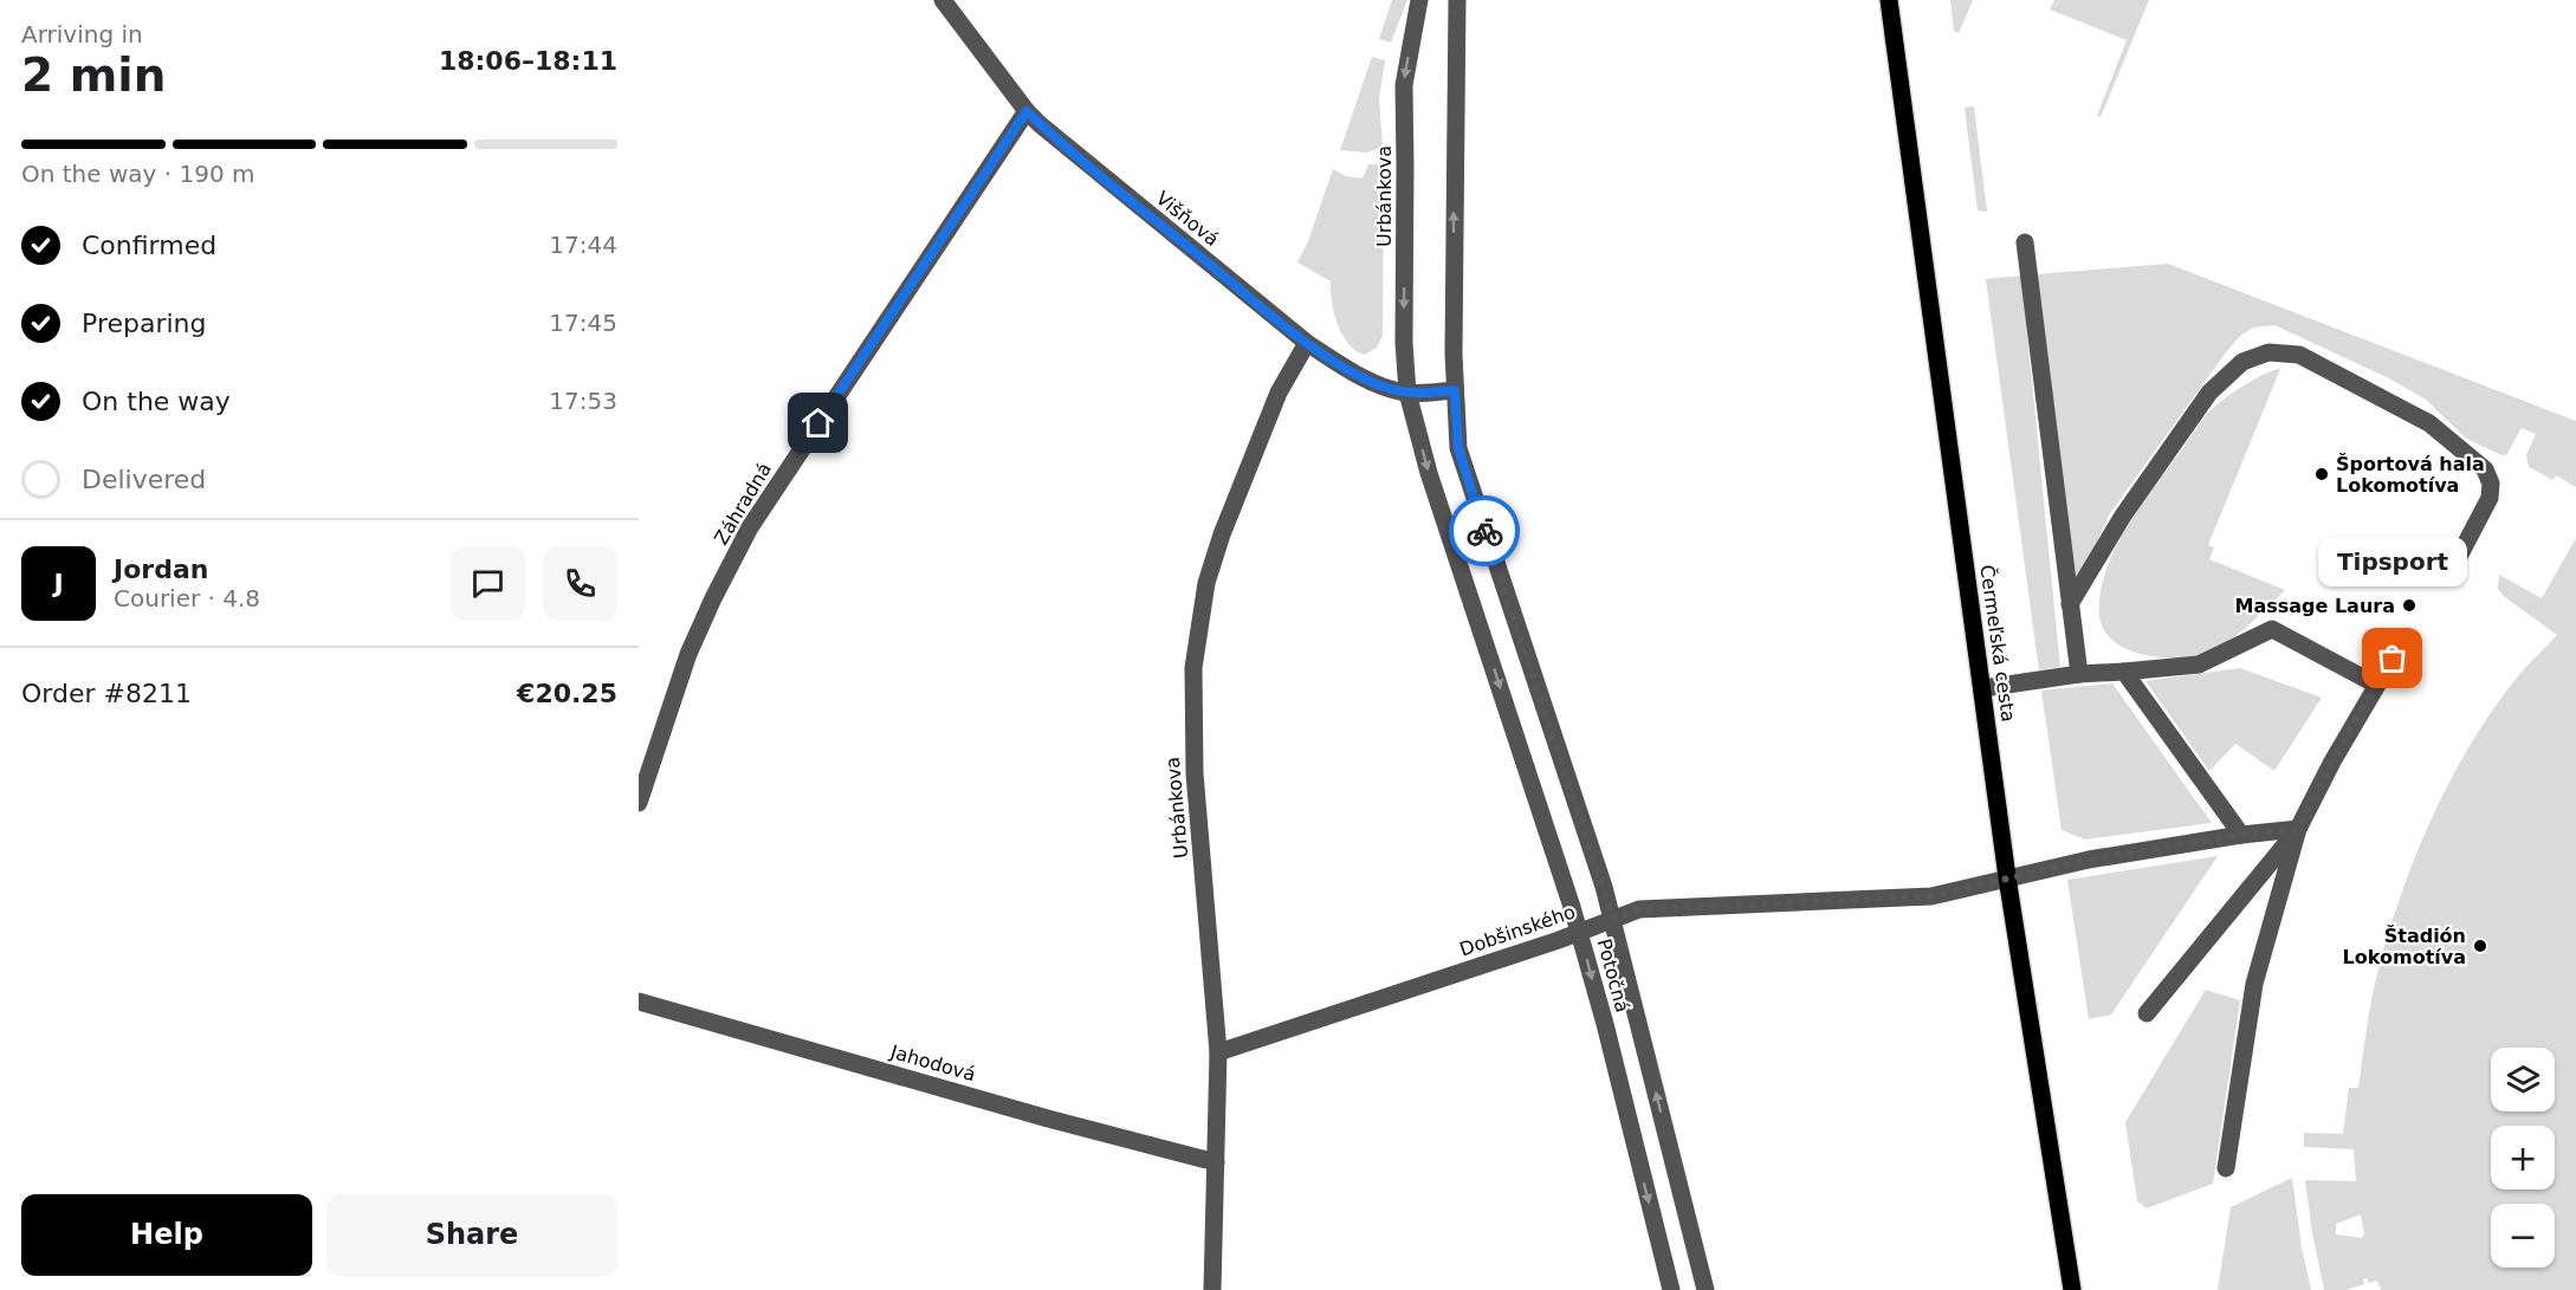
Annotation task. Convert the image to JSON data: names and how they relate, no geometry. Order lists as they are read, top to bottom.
{
  "streets": {
    "main road": ["Čermeľská cesta"],
    "street": [
      "Urbánkova",
      "Višňová",
      "Záhradná",
      "Dobšinského",
      "Potočná",
      "Jahodová"
    ]
  },
  "crossings": [
    ["Urbánkova", "Višňová"],
    ["Urbánkova", "Dobšinského"],
    ["Urbánkova", "Potočná"],
    ["Urbánkova", "Jahodová"],
    ["Višňová", "Záhradná"],
    ["Višňová", "Potočná"],
    ["Čermeľská cesta", "Dobšinského"],
    ["Dobšinského", "Potočná"]
  ],
  "places": [
    "Športová hala Lokomotíva",
    "Massage Laura",
    "Tipsport",
    "Štadión Lokomotíva"
  ],
  "page": {
    "heading": ["2 min", "Arriving in", "18:06–18:11"],
    "panel": [
      "Jordan",
      "Courier · 4.8",
      "Order #8211",
      "€20.25"
    ],
    "bar": "On the way · 190 m",
    "list": [
      ["Confirmed", "17:44"],
      ["Preparing", "17:45"],
      ["On the way", "17:53"],
      "Delivered"
    ],
    "bubble": "Tipsport",
    "round": "J",
    "map_buttons": ["+", "−"],
    "buttons": ["Help", "Share"]
  }
}
